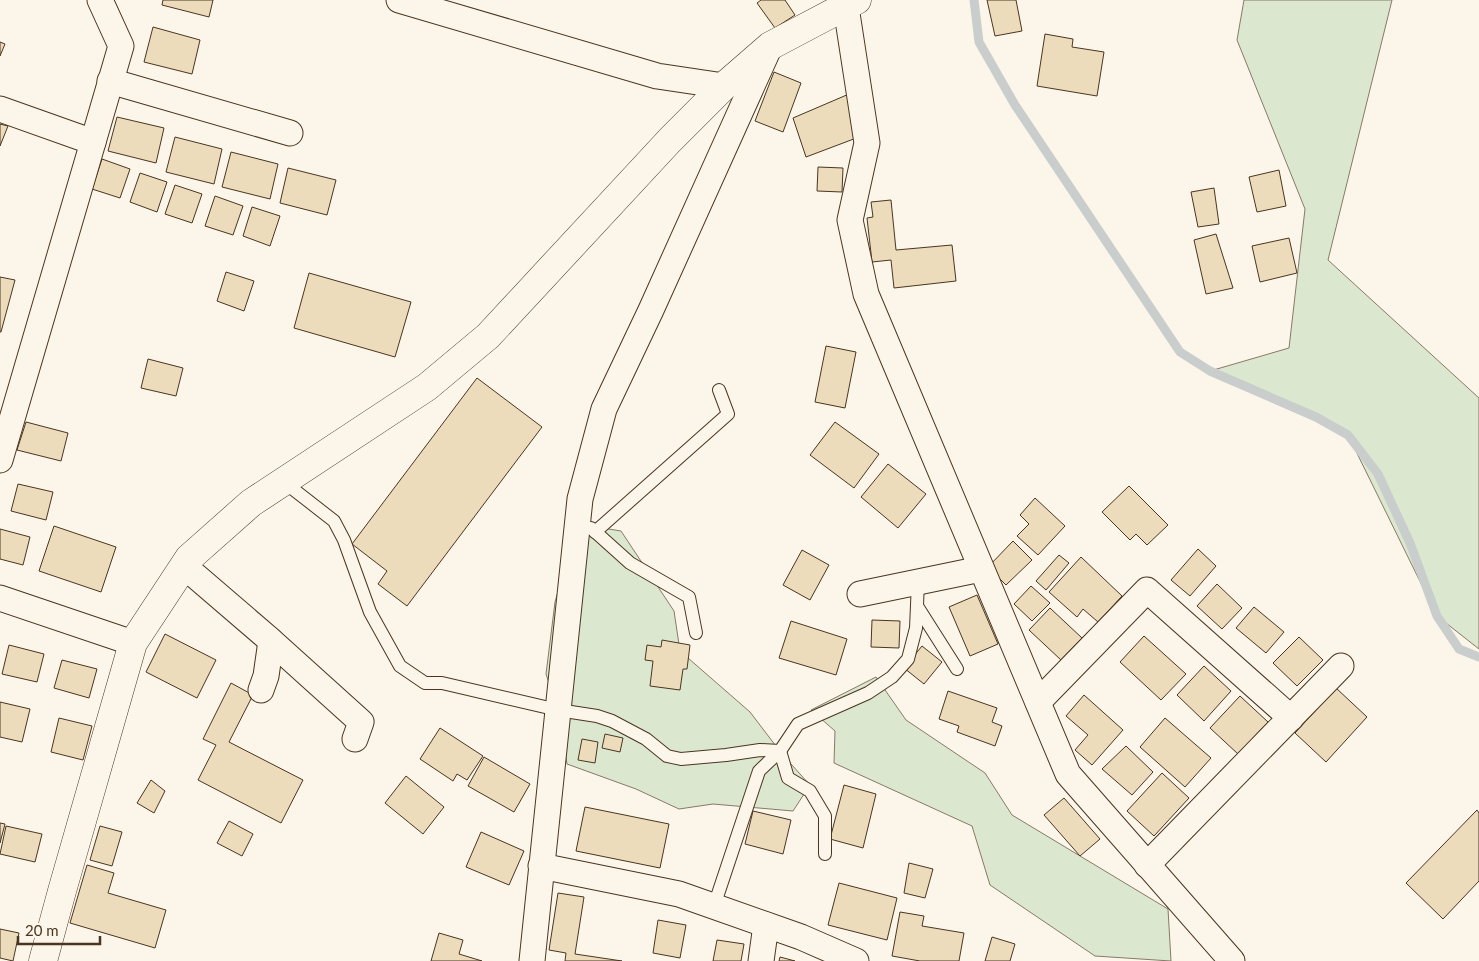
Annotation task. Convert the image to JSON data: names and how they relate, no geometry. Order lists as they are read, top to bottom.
{
  "scale_bar": "20 m"
}
